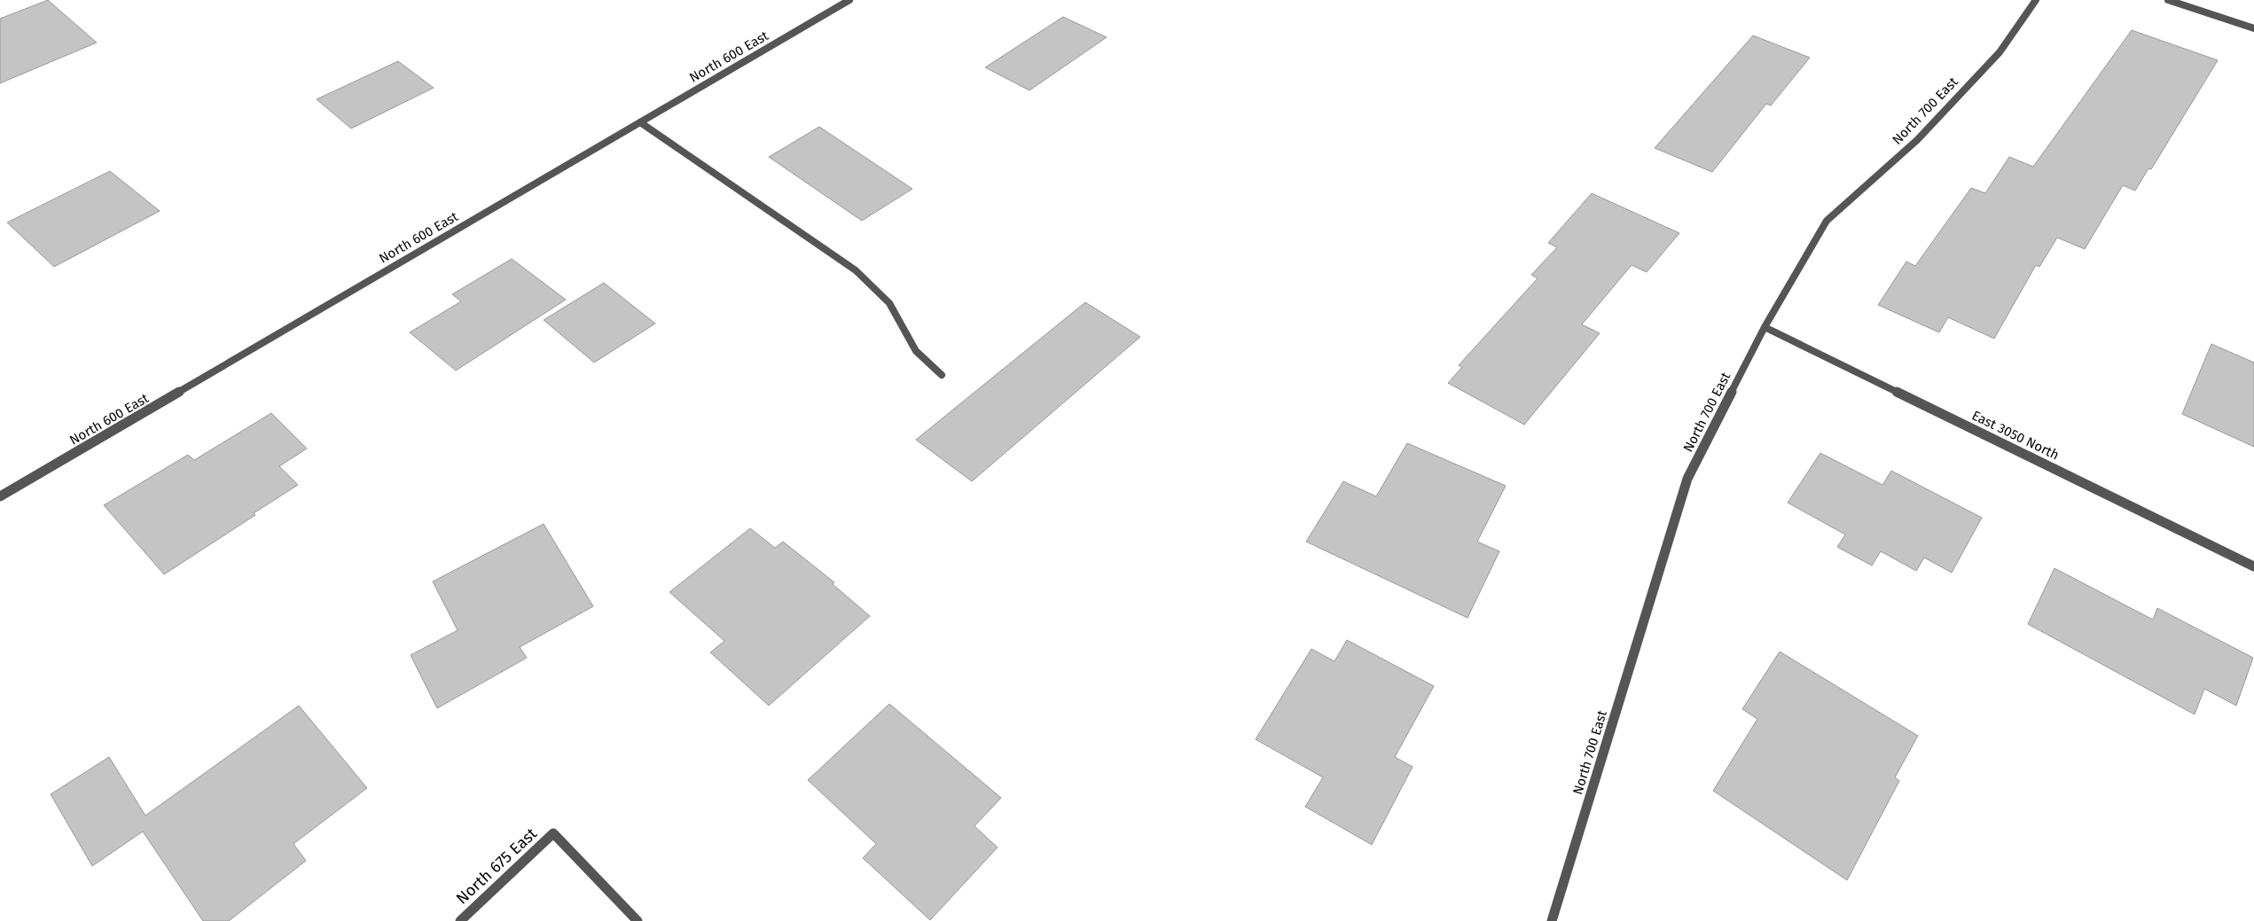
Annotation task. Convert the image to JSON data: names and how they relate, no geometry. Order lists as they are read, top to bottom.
{
  "streets": {
    "street": [
      "North 600 East",
      "North 700 East",
      "East 3050 North",
      "North 675 East"
    ]
  },
  "crossings": [
    ["North 700 East", "East 3050 North"]
  ]
}
